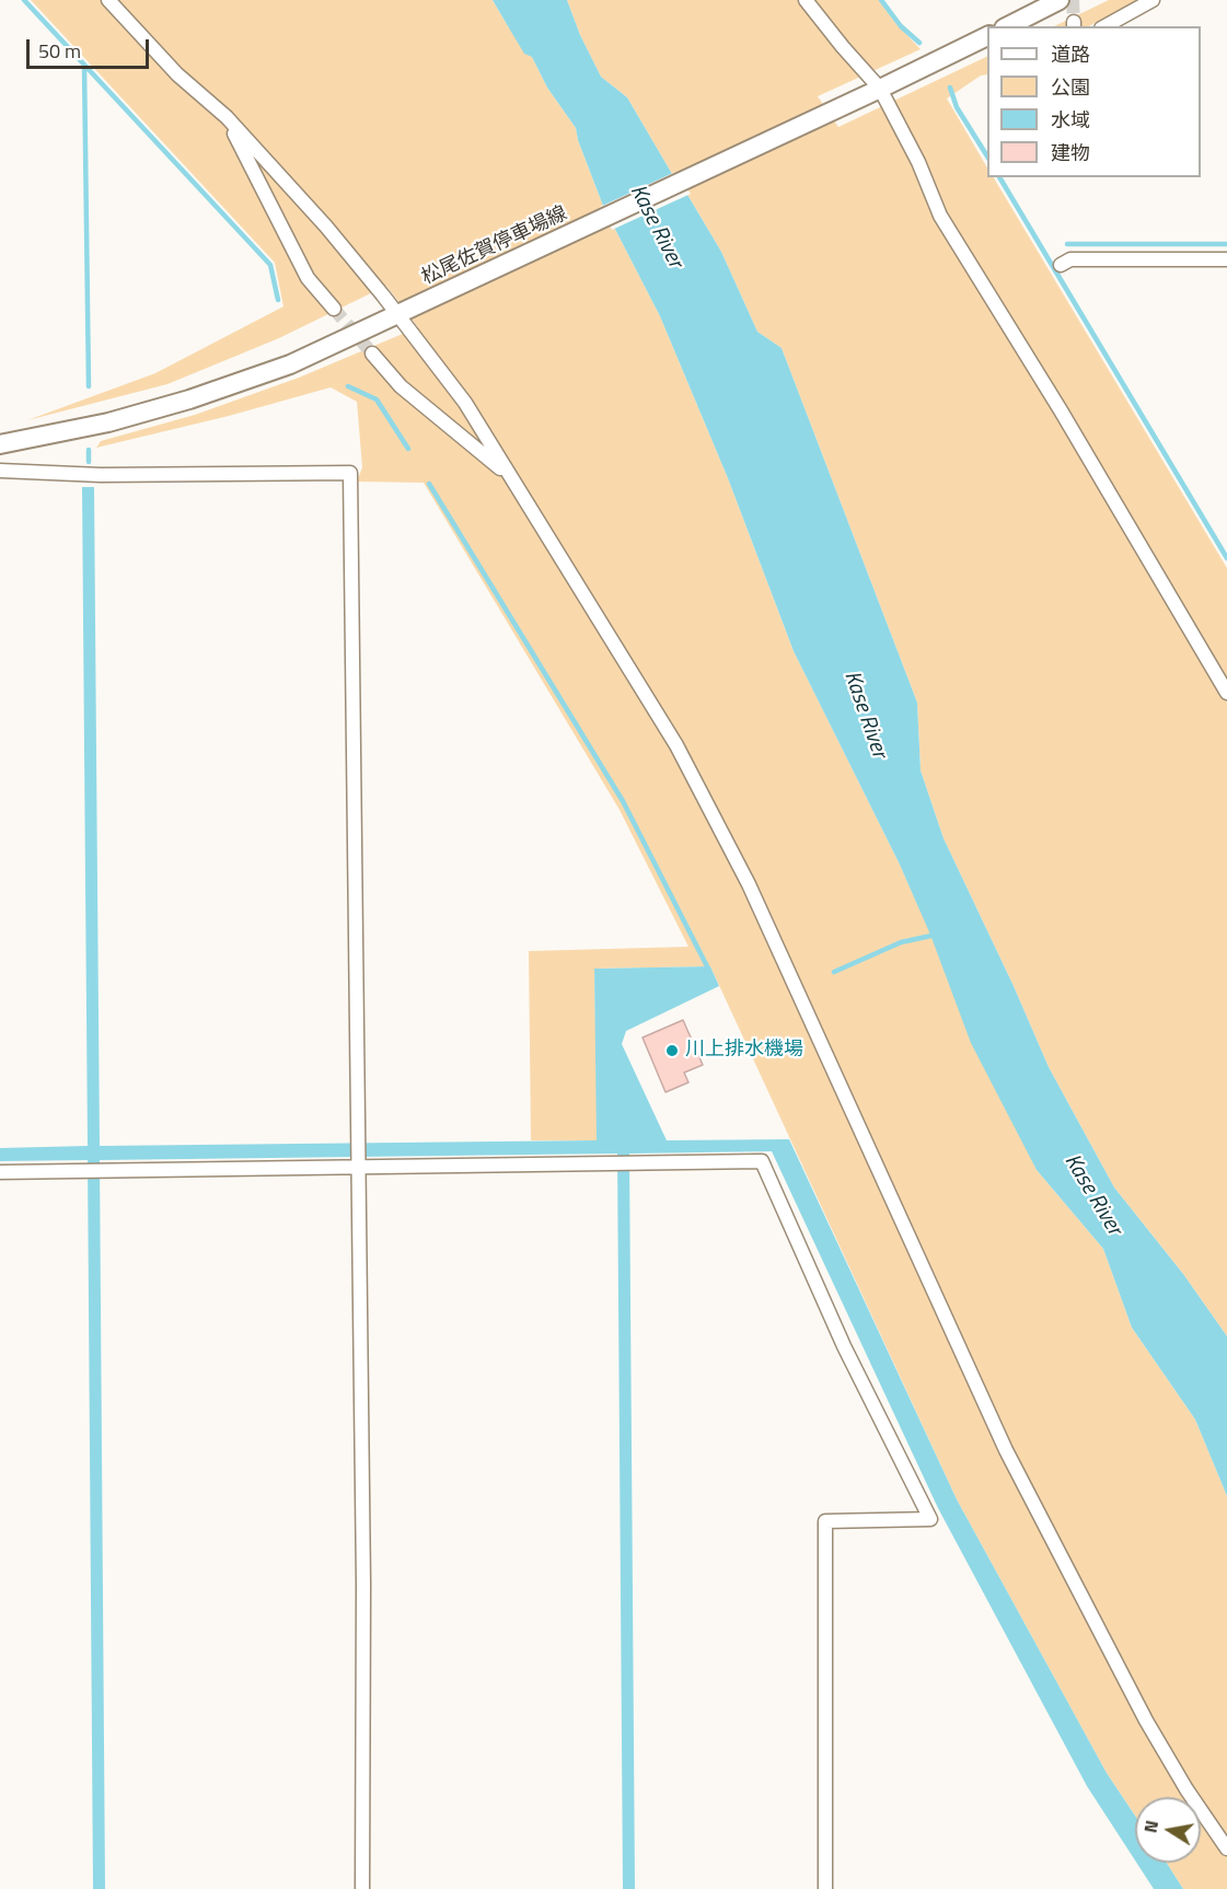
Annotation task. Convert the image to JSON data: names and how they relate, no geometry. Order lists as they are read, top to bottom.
{
  "streets": {
    "main road": ["松尾佐賀停車場線"]
  },
  "water": ["Kase River"],
  "places": ["川上排水機場"],
  "legend": [
    "道路",
    "公園",
    "水域",
    "建物"
  ],
  "scale_bar": "50 m",
  "north": "left"
}
